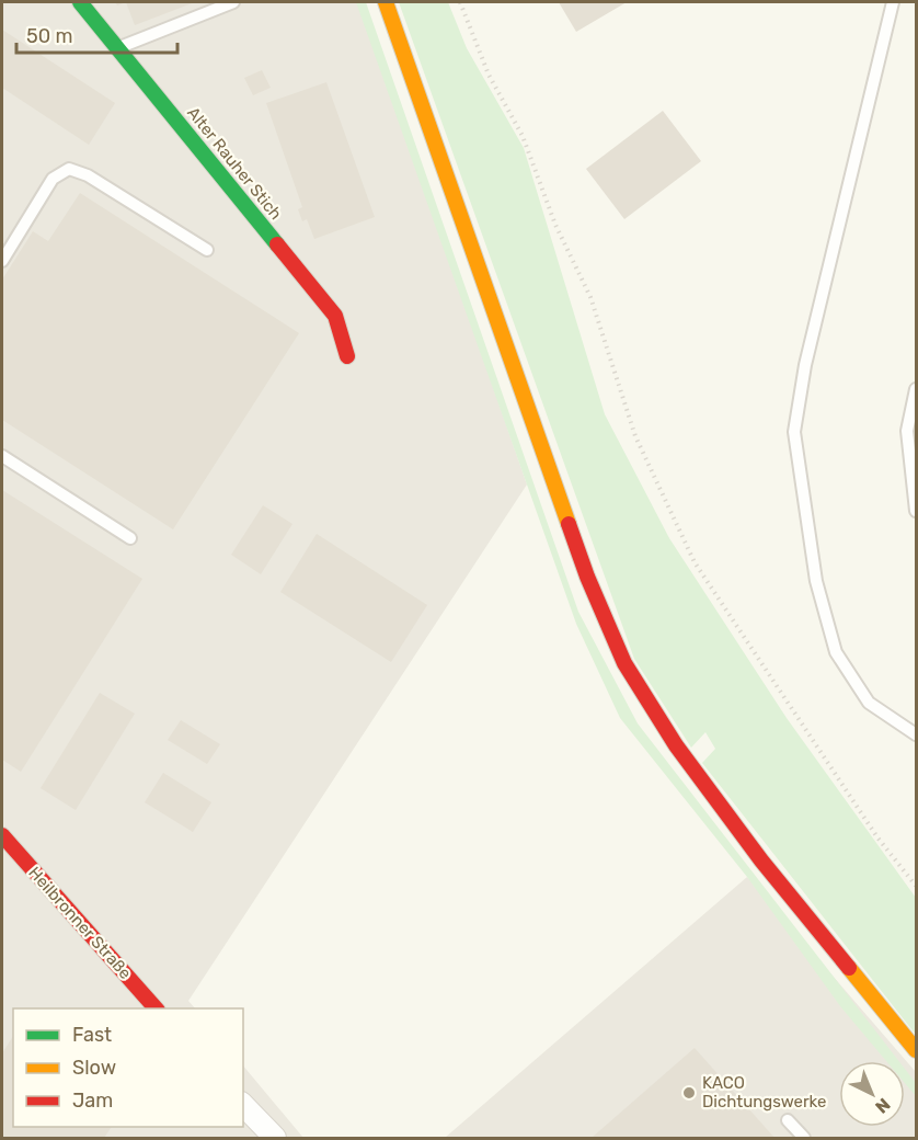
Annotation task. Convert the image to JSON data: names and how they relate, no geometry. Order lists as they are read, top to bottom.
{
  "streets": {
    "main road": ["Alter Rauher Stich", "Heilbronner Straße"]
  },
  "places": ["KACO Dichtungswerke"],
  "legend": ["Fast", "Slow", "Jam"],
  "scale_bar": "50 m",
  "north": "bottom right"
}
